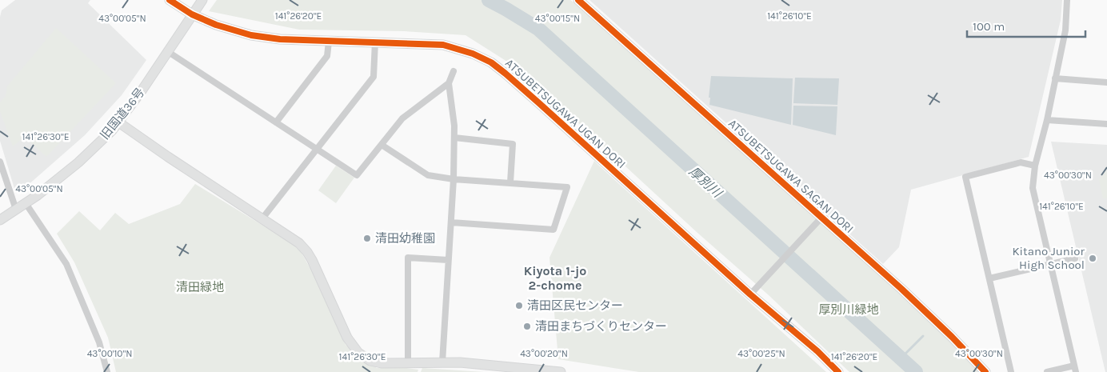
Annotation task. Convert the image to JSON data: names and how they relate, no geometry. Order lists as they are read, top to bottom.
{
  "streets": {
    "street": ["旧国道36号", "ATSUBETSUGAWA UGAN DORI", "ATSUBETSUGAWA SAGAN DORI"]
  },
  "crossings": [
    ["旧国道36号", "ATSUBETSUGAWA UGAN DORI"]
  ],
  "districts": ["Kiyota 1-jo 2-chome"],
  "water": ["厚別川"],
  "parks": ["清田緑地", "厚別川緑地"],
  "places": [
    "清田幼稚園",
    "Kitano Junior High School",
    "清田区民センター",
    "清田まちづくりセンター"
  ],
  "scale_bar": "100 m",
  "coordinates": [
    "141°26'20\"E",
    "141°26'10\"E",
    "43°00'15\"N",
    "43°00'05\"N",
    "141°26'30\"E",
    "43°00'30\"N",
    "43°00'10\"N",
    "43°00'20\"N",
    "43°00'25\"N"
  ]
}
